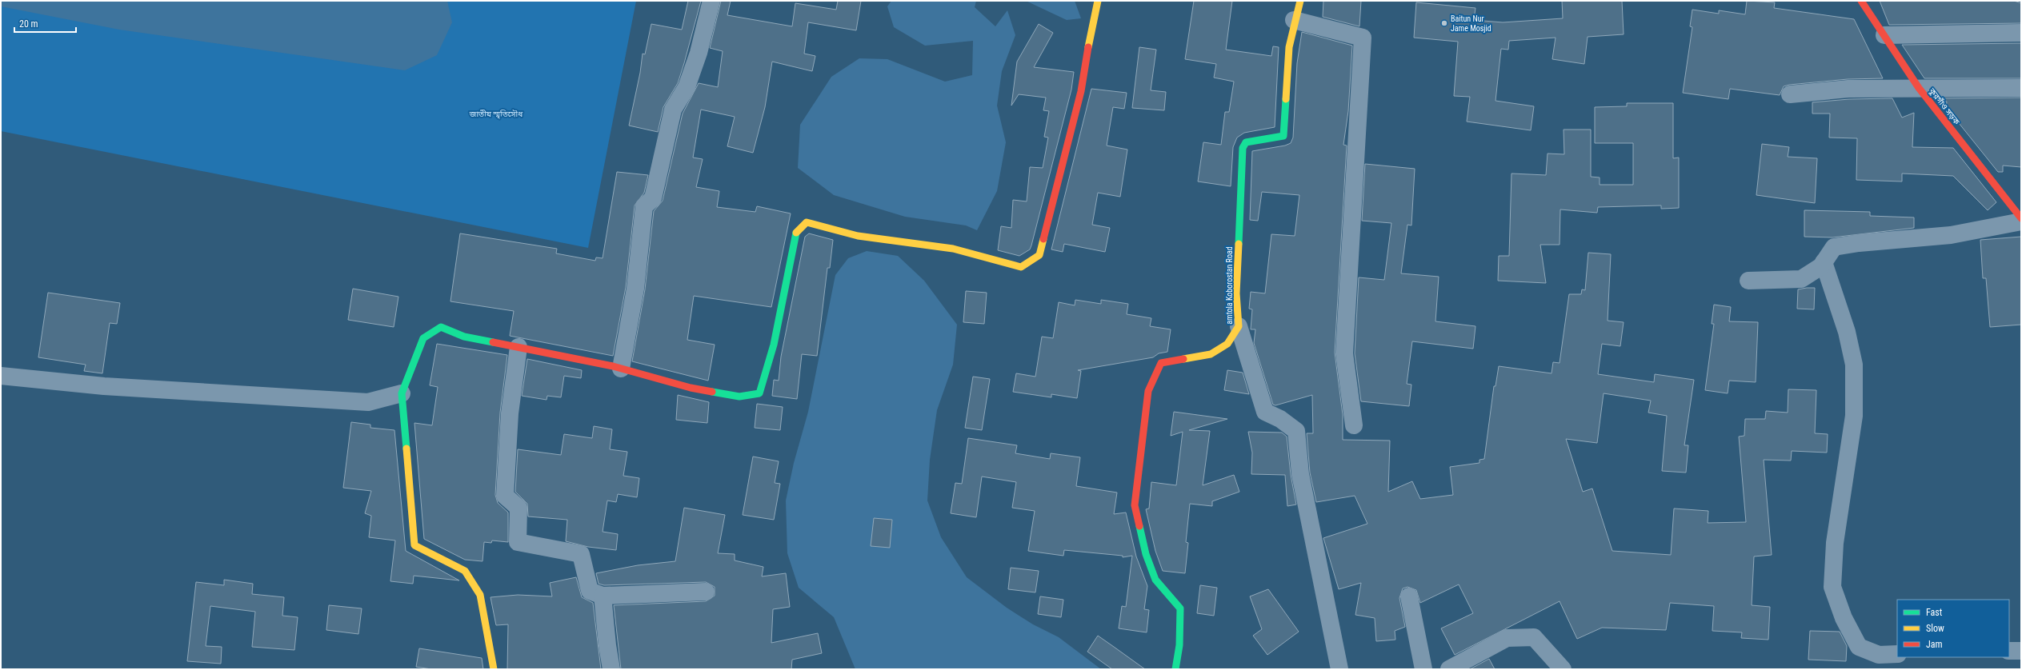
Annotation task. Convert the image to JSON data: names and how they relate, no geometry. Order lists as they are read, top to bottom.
{
  "streets": {
    "street": ["কুরগাঁও সড়ক", "amtola Koborostan Road"]
  },
  "parks": ["জাতীয় স্মৃতিসৌধ"],
  "places": ["Baitun Nur Jame Mosjid"],
  "legend": ["Fast", "Slow", "Jam"],
  "scale_bar": "20 m"
}
